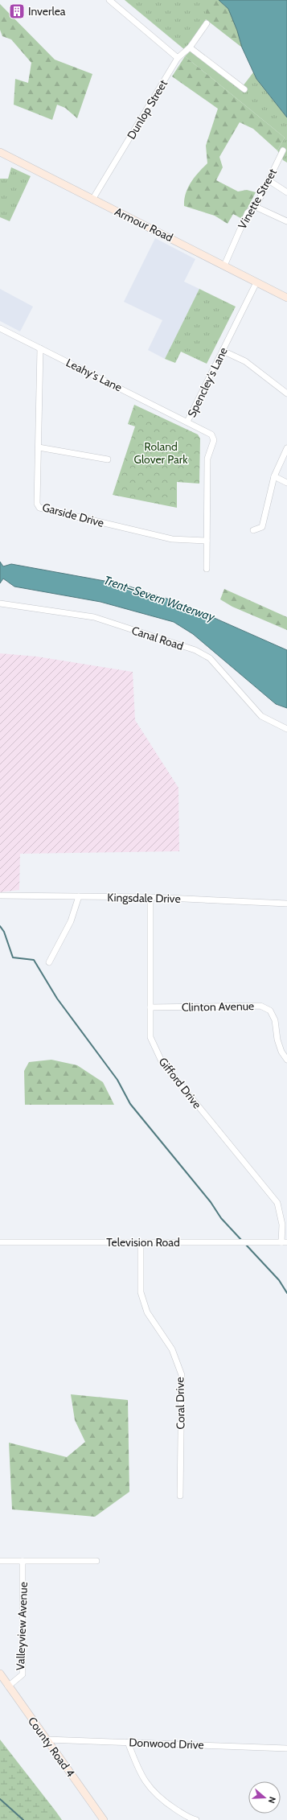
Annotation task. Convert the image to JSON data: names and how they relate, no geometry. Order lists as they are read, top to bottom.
{
  "streets": {
    "main road": ["Armour Road", "County Road 4"],
    "street": [
      "Dunlop Street",
      "Vinette Street",
      "Leahy's Lane",
      "Spencley's Lane",
      "Garside Drive",
      "Canal Road",
      "Kingsdale Drive",
      "Clinton Avenue",
      "Gifford Drive",
      "Television Road",
      "Coral Drive",
      "Valleyview Avenue",
      "Donwood Drive"
    ]
  },
  "crossings": [
    ["Dunlop Street", "Armour Road"],
    ["Vinette Street", "Armour Road"],
    ["Armour Road", "Spencley's Lane"],
    ["Leahy's Lane", "Spencley's Lane"],
    ["Leahy's Lane", "Garside Drive"],
    ["Spencley's Lane", "Garside Drive"],
    ["Kingsdale Drive", "Gifford Drive"],
    ["Clinton Avenue", "Gifford Drive"],
    ["Gifford Drive", "Television Road"],
    ["Television Road", "Coral Drive"],
    ["Valleyview Avenue", "County Road 4"],
    ["Donwood Drive", "County Road 4"]
  ],
  "water": ["Trent–Severn Waterway"],
  "parks": ["Roland Glover Park"],
  "places": {
    "building": ["Inverlea"]
  },
  "north": "right"
}
